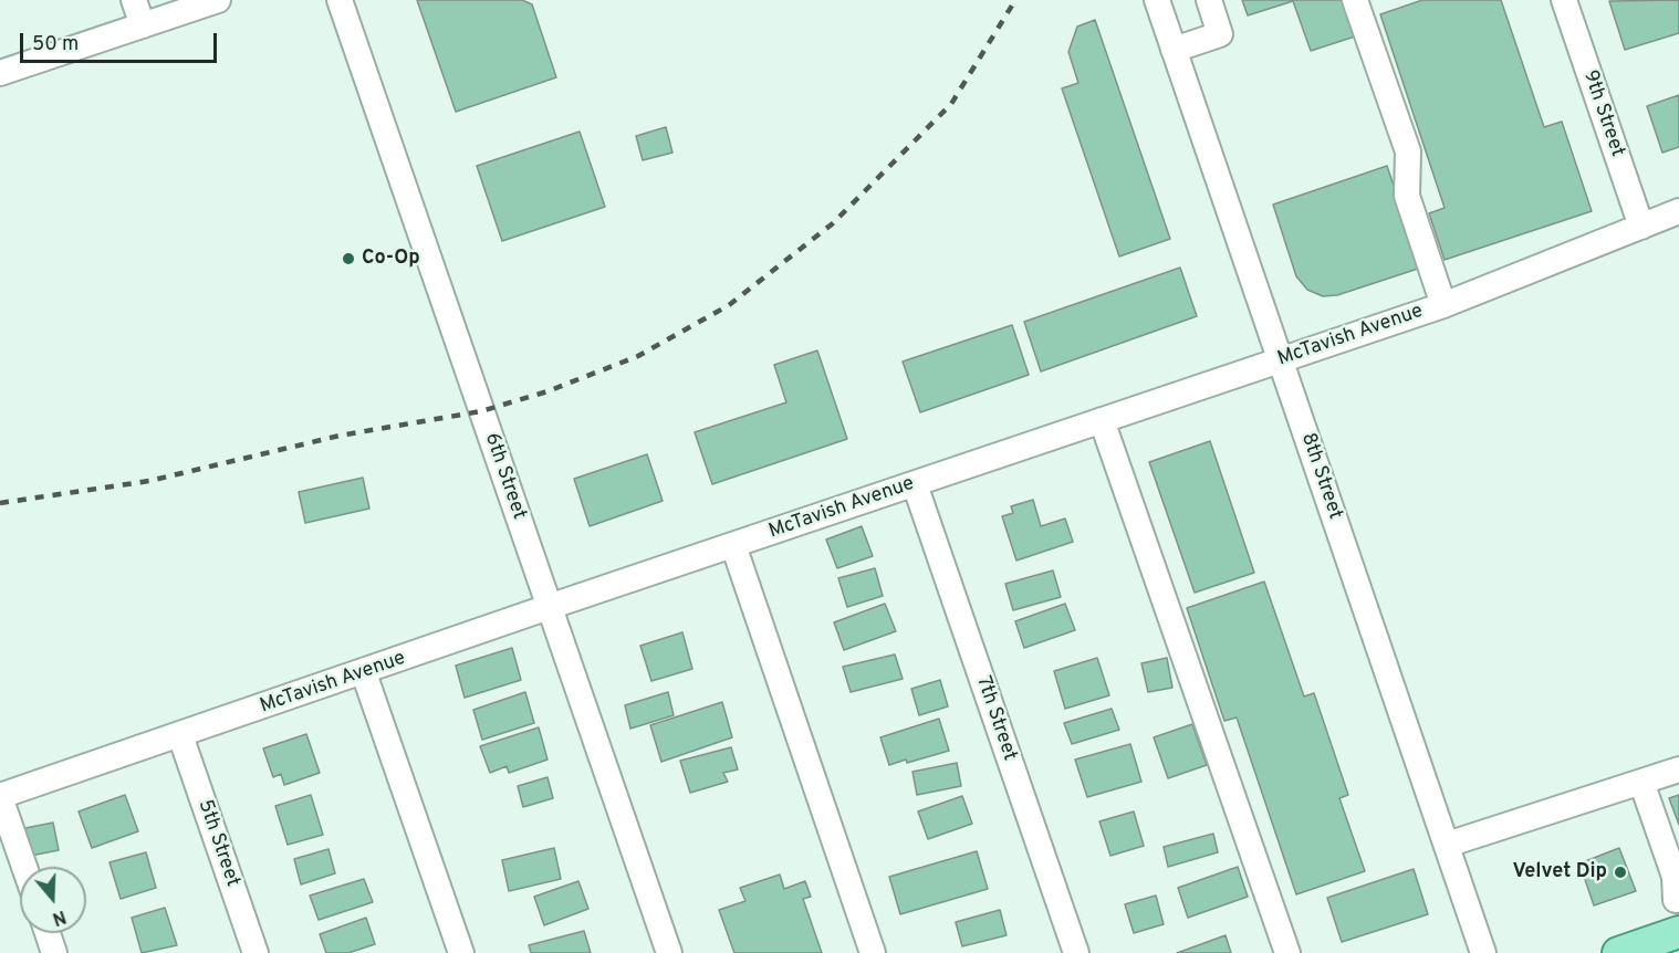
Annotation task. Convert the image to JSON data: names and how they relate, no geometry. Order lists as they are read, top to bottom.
{
  "streets": {
    "street": [
      "9th Street",
      "McTavish Avenue",
      "6th Street",
      "8th Street",
      "7th Street",
      "5th Street"
    ]
  },
  "crossings": [
    ["9th Street", "McTavish Avenue"],
    ["McTavish Avenue", "6th Street"],
    ["McTavish Avenue", "8th Street"],
    ["McTavish Avenue", "7th Street"],
    ["McTavish Avenue", "5th Street"]
  ],
  "places": ["Co-Op", "Velvet Dip"],
  "scale_bar": "50 m",
  "north": "bottom"
}
